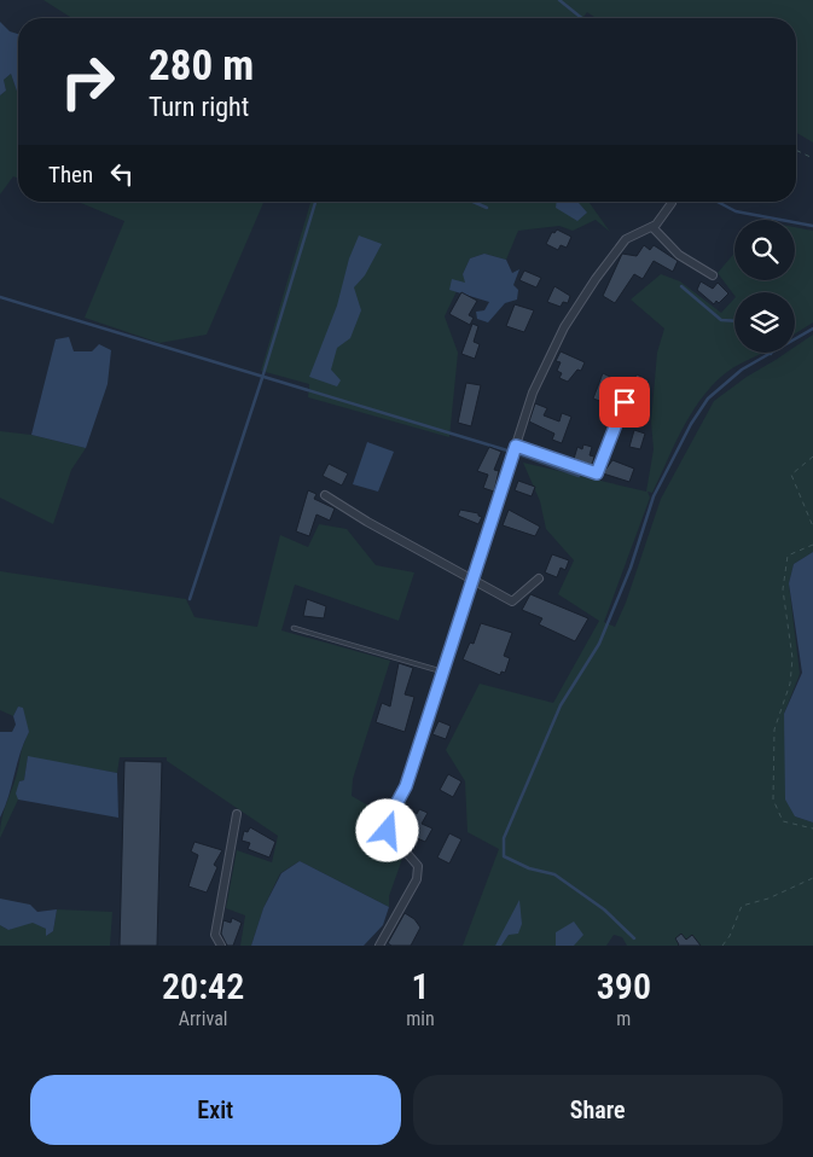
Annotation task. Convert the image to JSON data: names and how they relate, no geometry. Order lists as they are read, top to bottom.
{
  "page": {
    "turn": ["280 m", "Turn right"],
    "then": "Then",
    "eta": [
      "20:42",
      "Arrival",
      "1",
      "min",
      "390",
      "m"
    ],
    "buttons": ["Exit", "Share"]
  }
}
